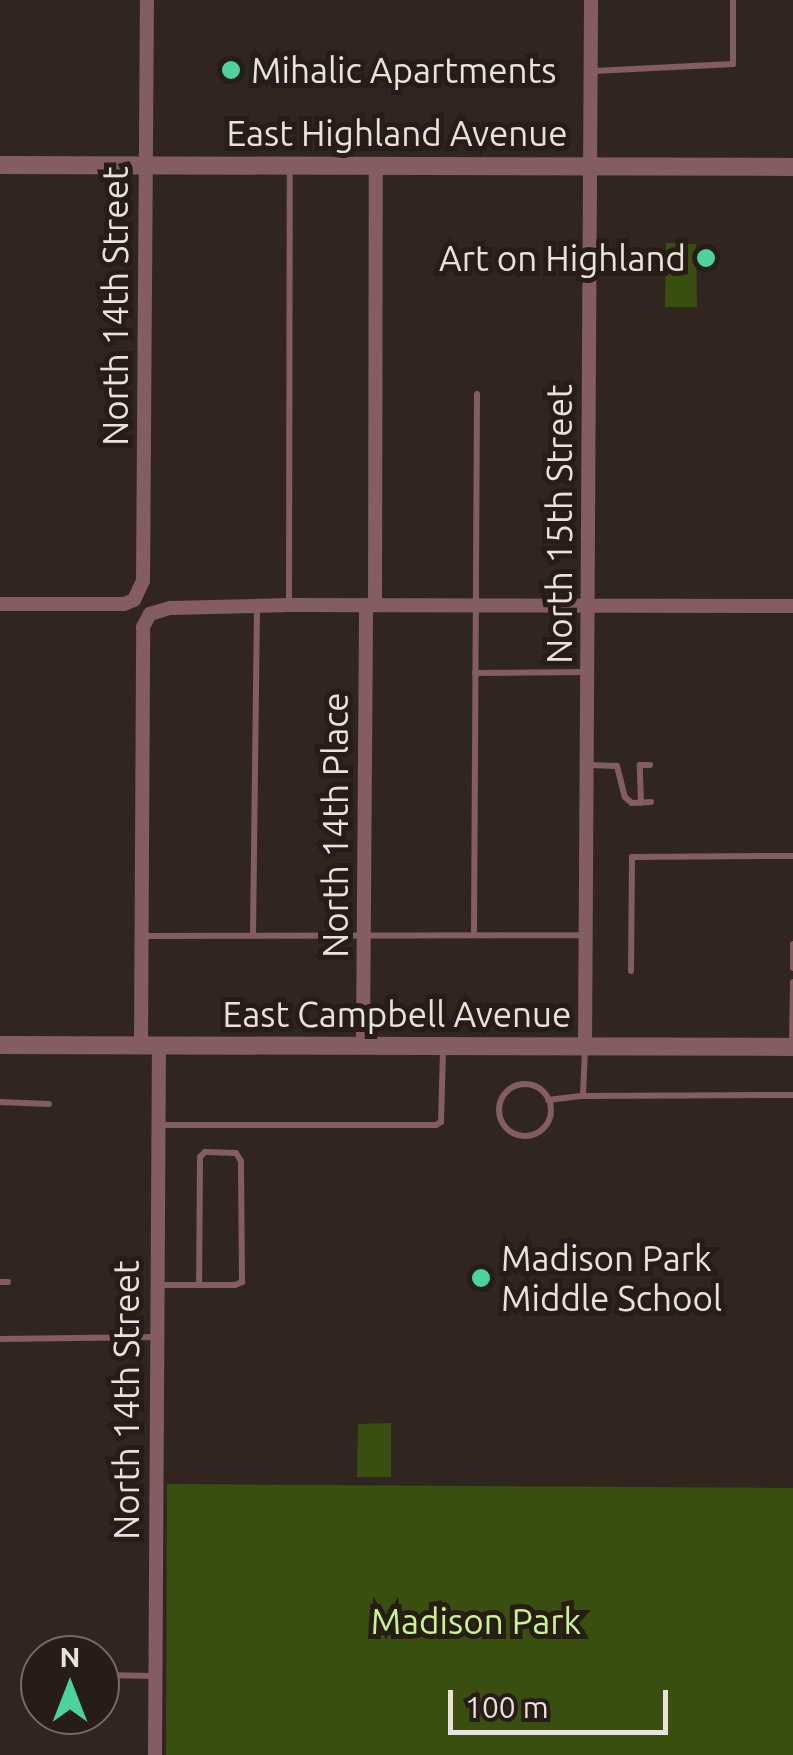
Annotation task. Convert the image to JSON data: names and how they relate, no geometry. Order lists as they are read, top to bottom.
{
  "streets": {
    "street": [
      "East Highland Avenue",
      "North 14th Street",
      "North 15th Street",
      "North 14th Place",
      "East Campbell Avenue"
    ]
  },
  "crossings": [
    ["East Highland Avenue", "North 14th Street"],
    ["East Highland Avenue", "North 15th Street"],
    ["East Highland Avenue", "North 14th Place"],
    ["North 14th Street", "East Campbell Avenue"],
    ["North 15th Street", "East Campbell Avenue"],
    ["North 14th Place", "East Campbell Avenue"]
  ],
  "parks": ["Madison Park"],
  "places": ["Mihalic Apartments", "Art on Highland", "Madison Park Middle School"],
  "scale_bar": "100 m",
  "north": "top"
}
